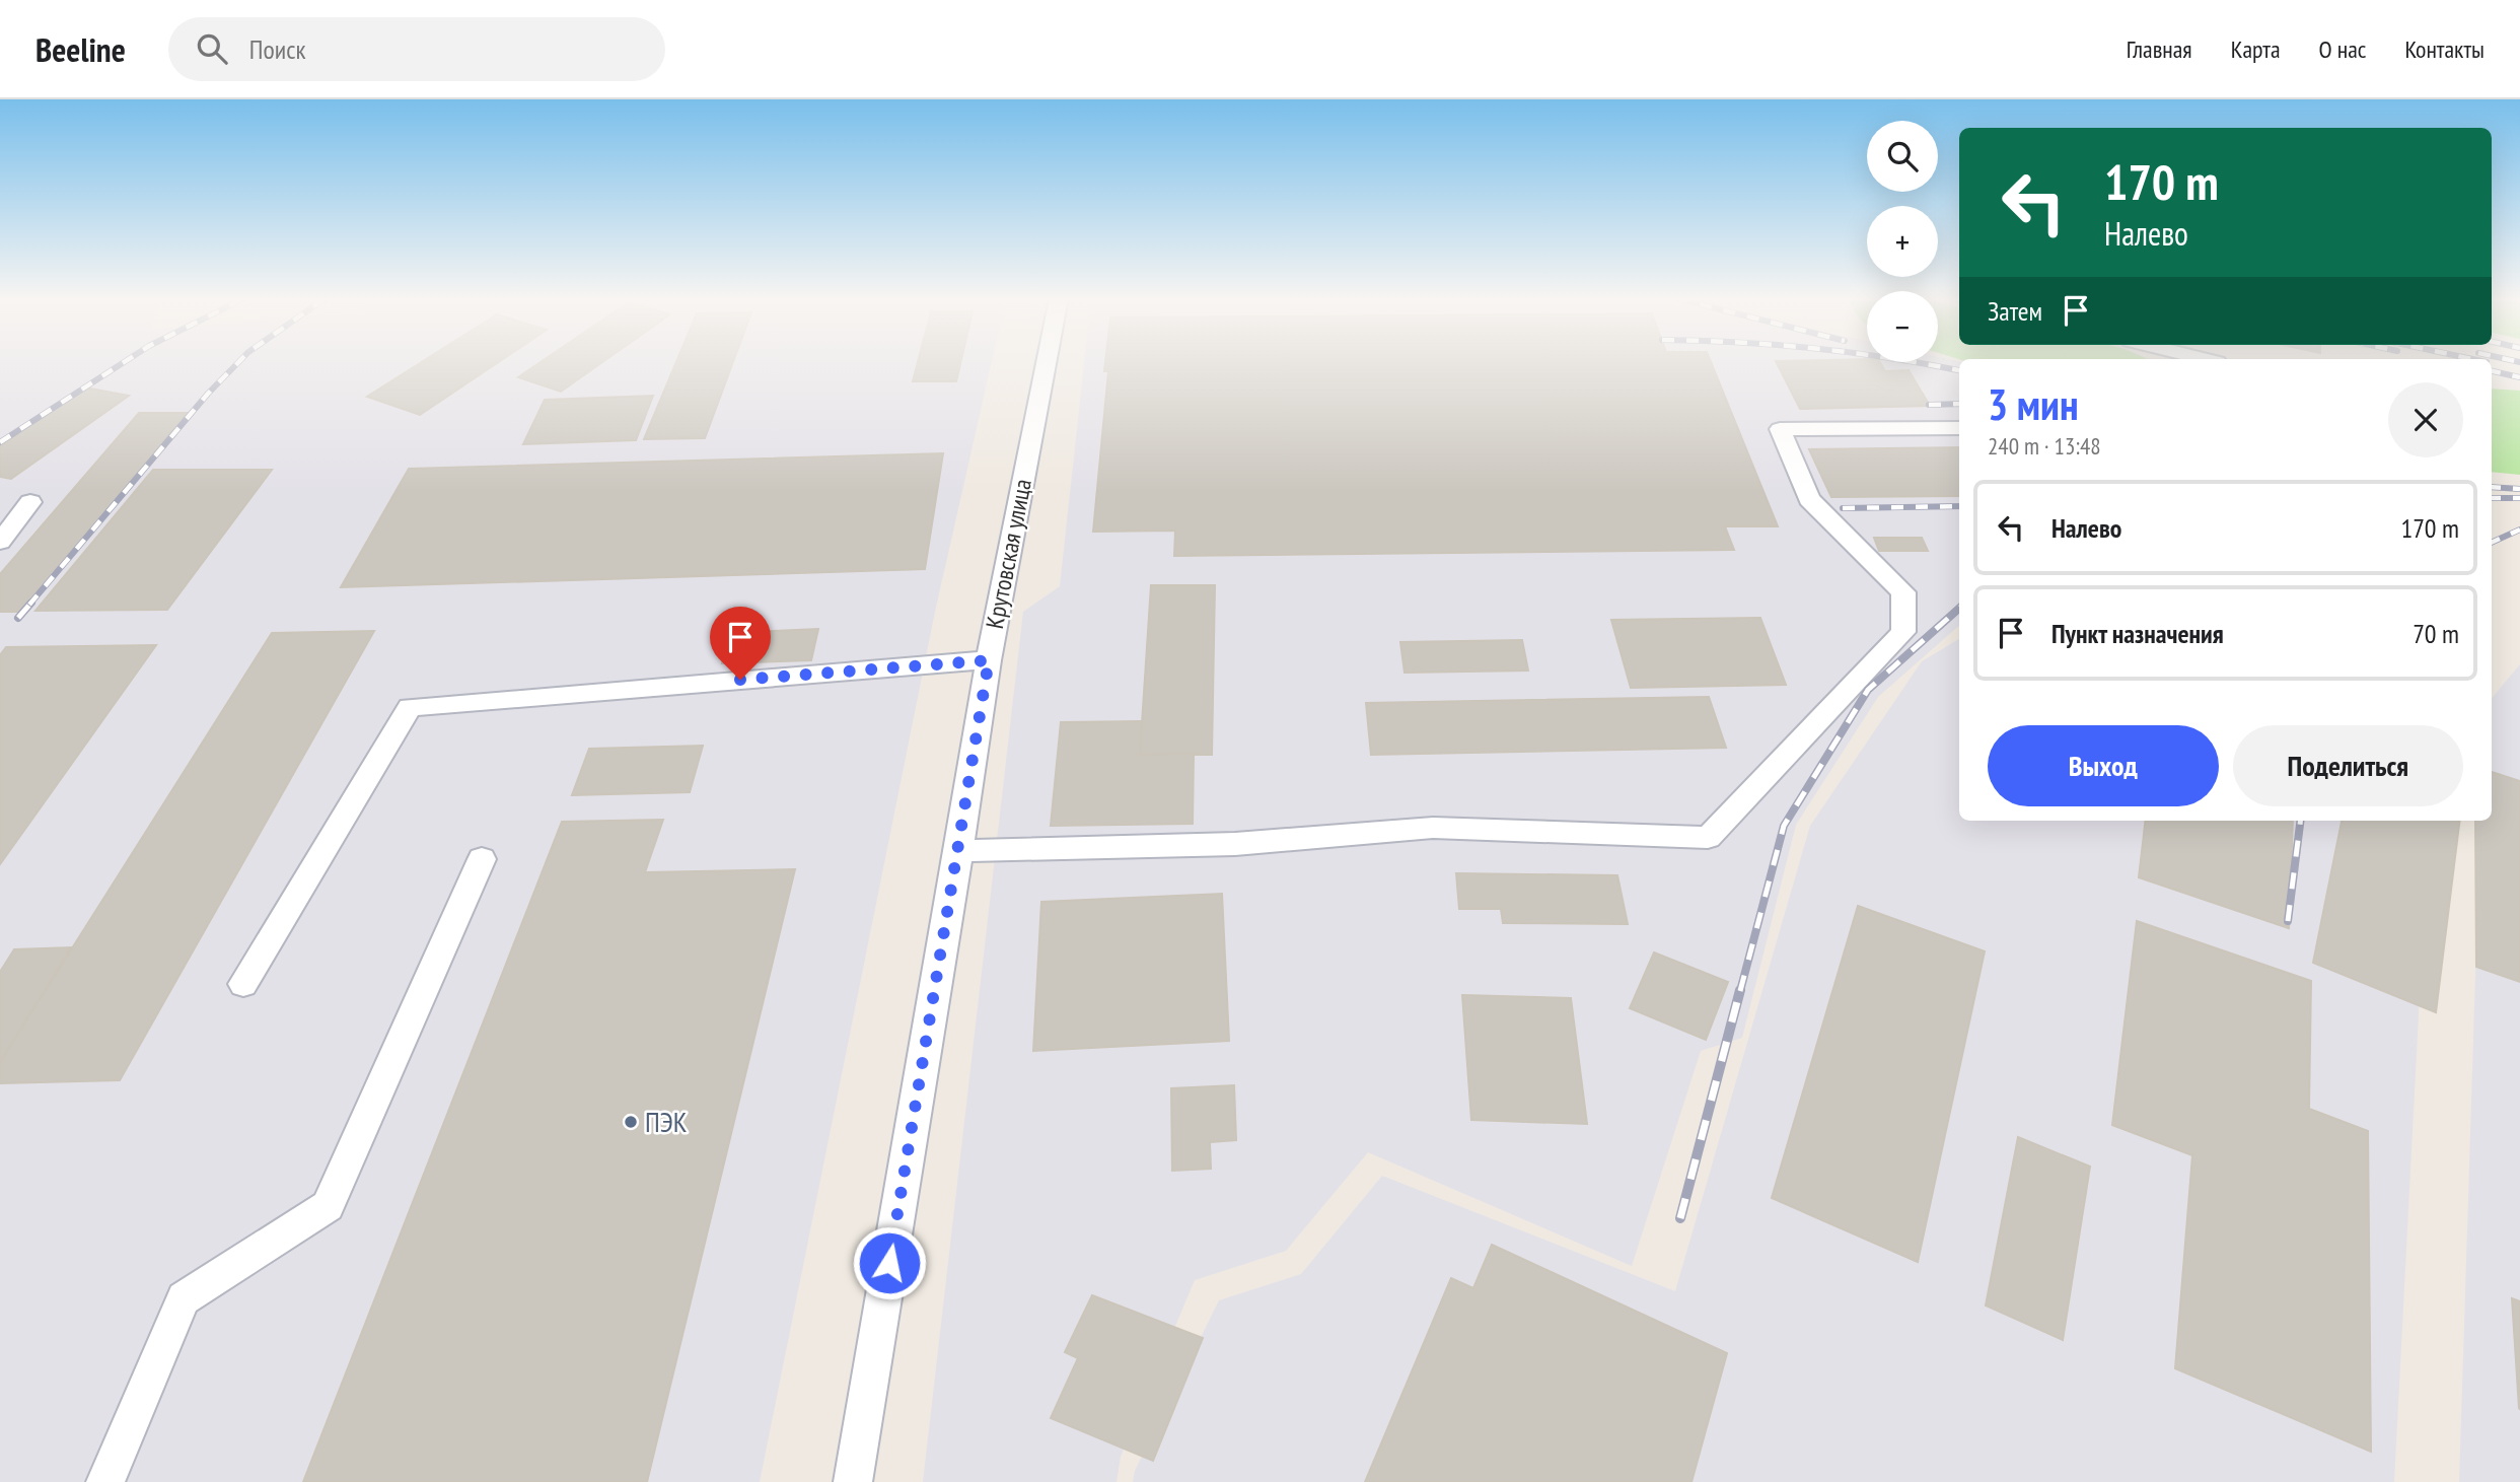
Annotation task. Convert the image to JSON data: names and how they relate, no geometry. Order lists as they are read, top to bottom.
{
  "streets": {
    "street": ["Крутовская улица"]
  },
  "places": ["ПЭК"],
  "page": {
    "header": "Beeline",
    "search": "Поиск",
    "nav": [
      "Главная",
      "Карта",
      "О нас",
      "Контакты"
    ],
    "map_buttons": ["+", "−"],
    "turn": ["170 m", "Налево"],
    "then": "Затем",
    "heading": ["3 мин", "240 m · 13:48"],
    "list": [
      {
        "name": "Налево",
        "value": "170 m"
      },
      {
        "name": "Пункт назначения",
        "value": "70 m"
      }
    ],
    "buttons": ["Выход", "Поделиться"]
  }
}
